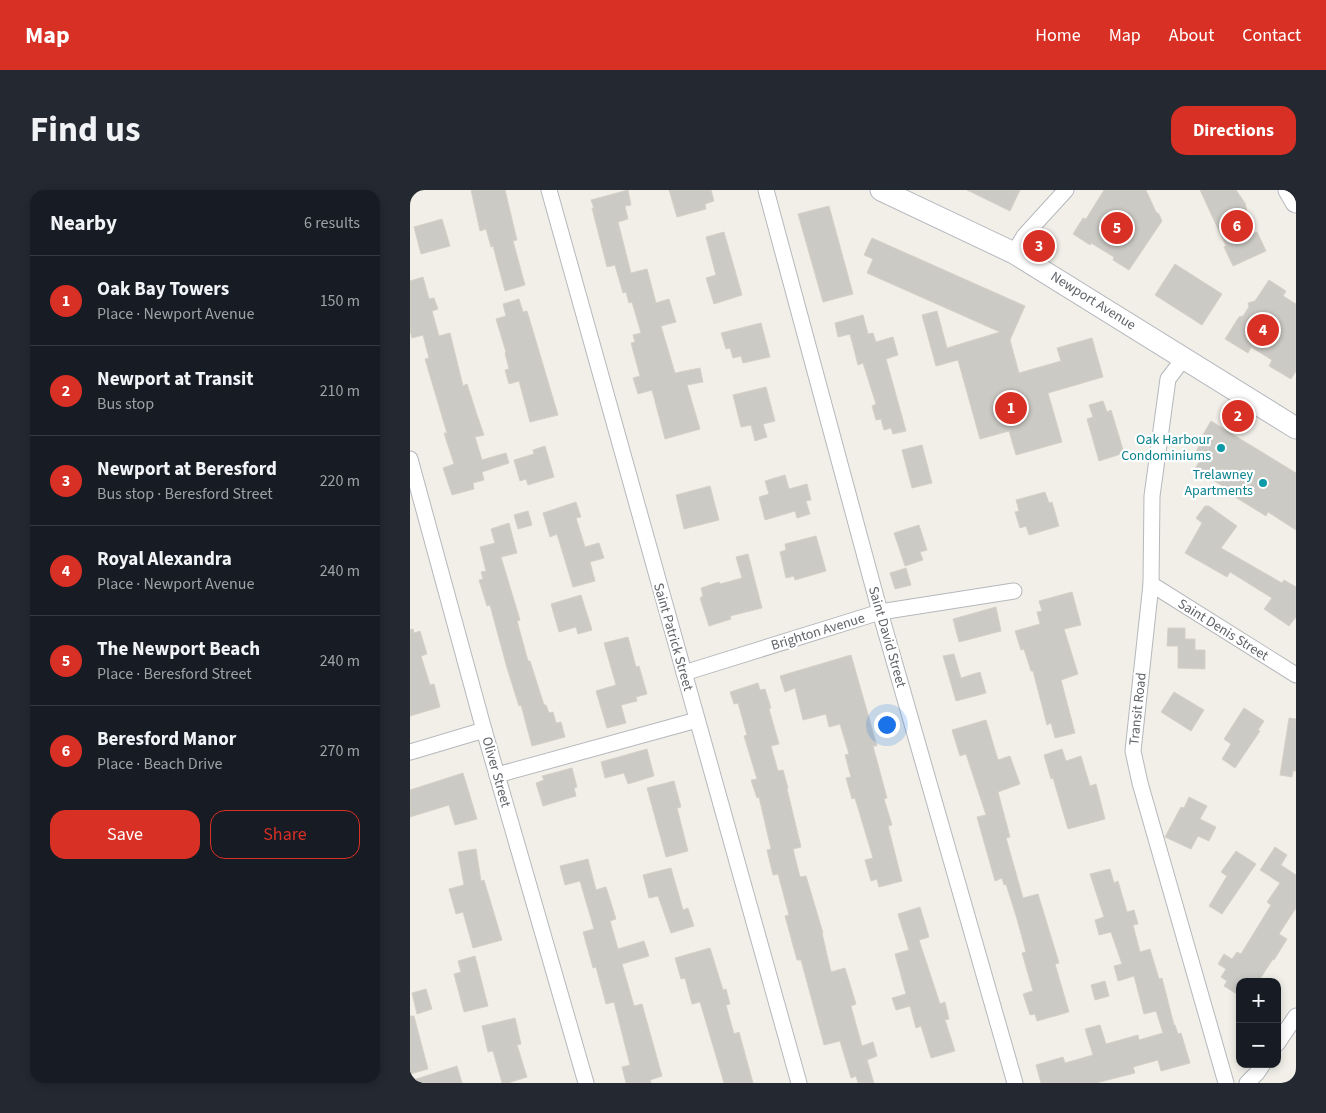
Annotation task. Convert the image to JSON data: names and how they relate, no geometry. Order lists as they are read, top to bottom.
{
  "streets": {
    "street": [
      "Newport Avenue",
      "Saint Denis Street",
      "Brighton Avenue",
      "Saint Patrick Street",
      "Saint David Street",
      "Transit Road",
      "Oliver Street"
    ]
  },
  "crossings": [
    ["Newport Avenue", "Transit Road"],
    ["Saint Denis Street", "Transit Road"],
    ["Brighton Avenue", "Saint Patrick Street"],
    ["Brighton Avenue", "Saint David Street"]
  ],
  "places": ["Oak Harbour Condominiums", "Trelawney Apartments"],
  "page": {
    "header": "Map",
    "nav": [
      "Home",
      "Map",
      "About",
      "Contact"
    ],
    "title": "Find us",
    "buttons": [
      "Directions",
      ["Save", "Share"]
    ],
    "heading": ["Nearby", "6 results"],
    "pins": [
      "6",
      "5",
      "3",
      "4",
      "1",
      "2"
    ],
    "list": [
      {
        "mark": "1",
        "name": "Oak Bay Towers",
        "note": "Place · Newport Avenue",
        "value": "150 m"
      },
      {
        "mark": "2",
        "name": "Newport at Transit",
        "note": "Bus stop",
        "value": "210 m"
      },
      {
        "mark": "3",
        "name": "Newport at Beresford",
        "note": "Bus stop · Beresford Street",
        "value": "220 m"
      },
      {
        "mark": "4",
        "name": "Royal Alexandra",
        "note": "Place · Newport Avenue",
        "value": "240 m"
      },
      {
        "mark": "5",
        "name": "The Newport Beach",
        "note": "Place · Beresford Street",
        "value": "240 m"
      },
      {
        "mark": "6",
        "name": "Beresford Manor",
        "note": "Place · Beach Drive",
        "value": "270 m"
      }
    ],
    "map_buttons": ["+", "−"]
  }
}
